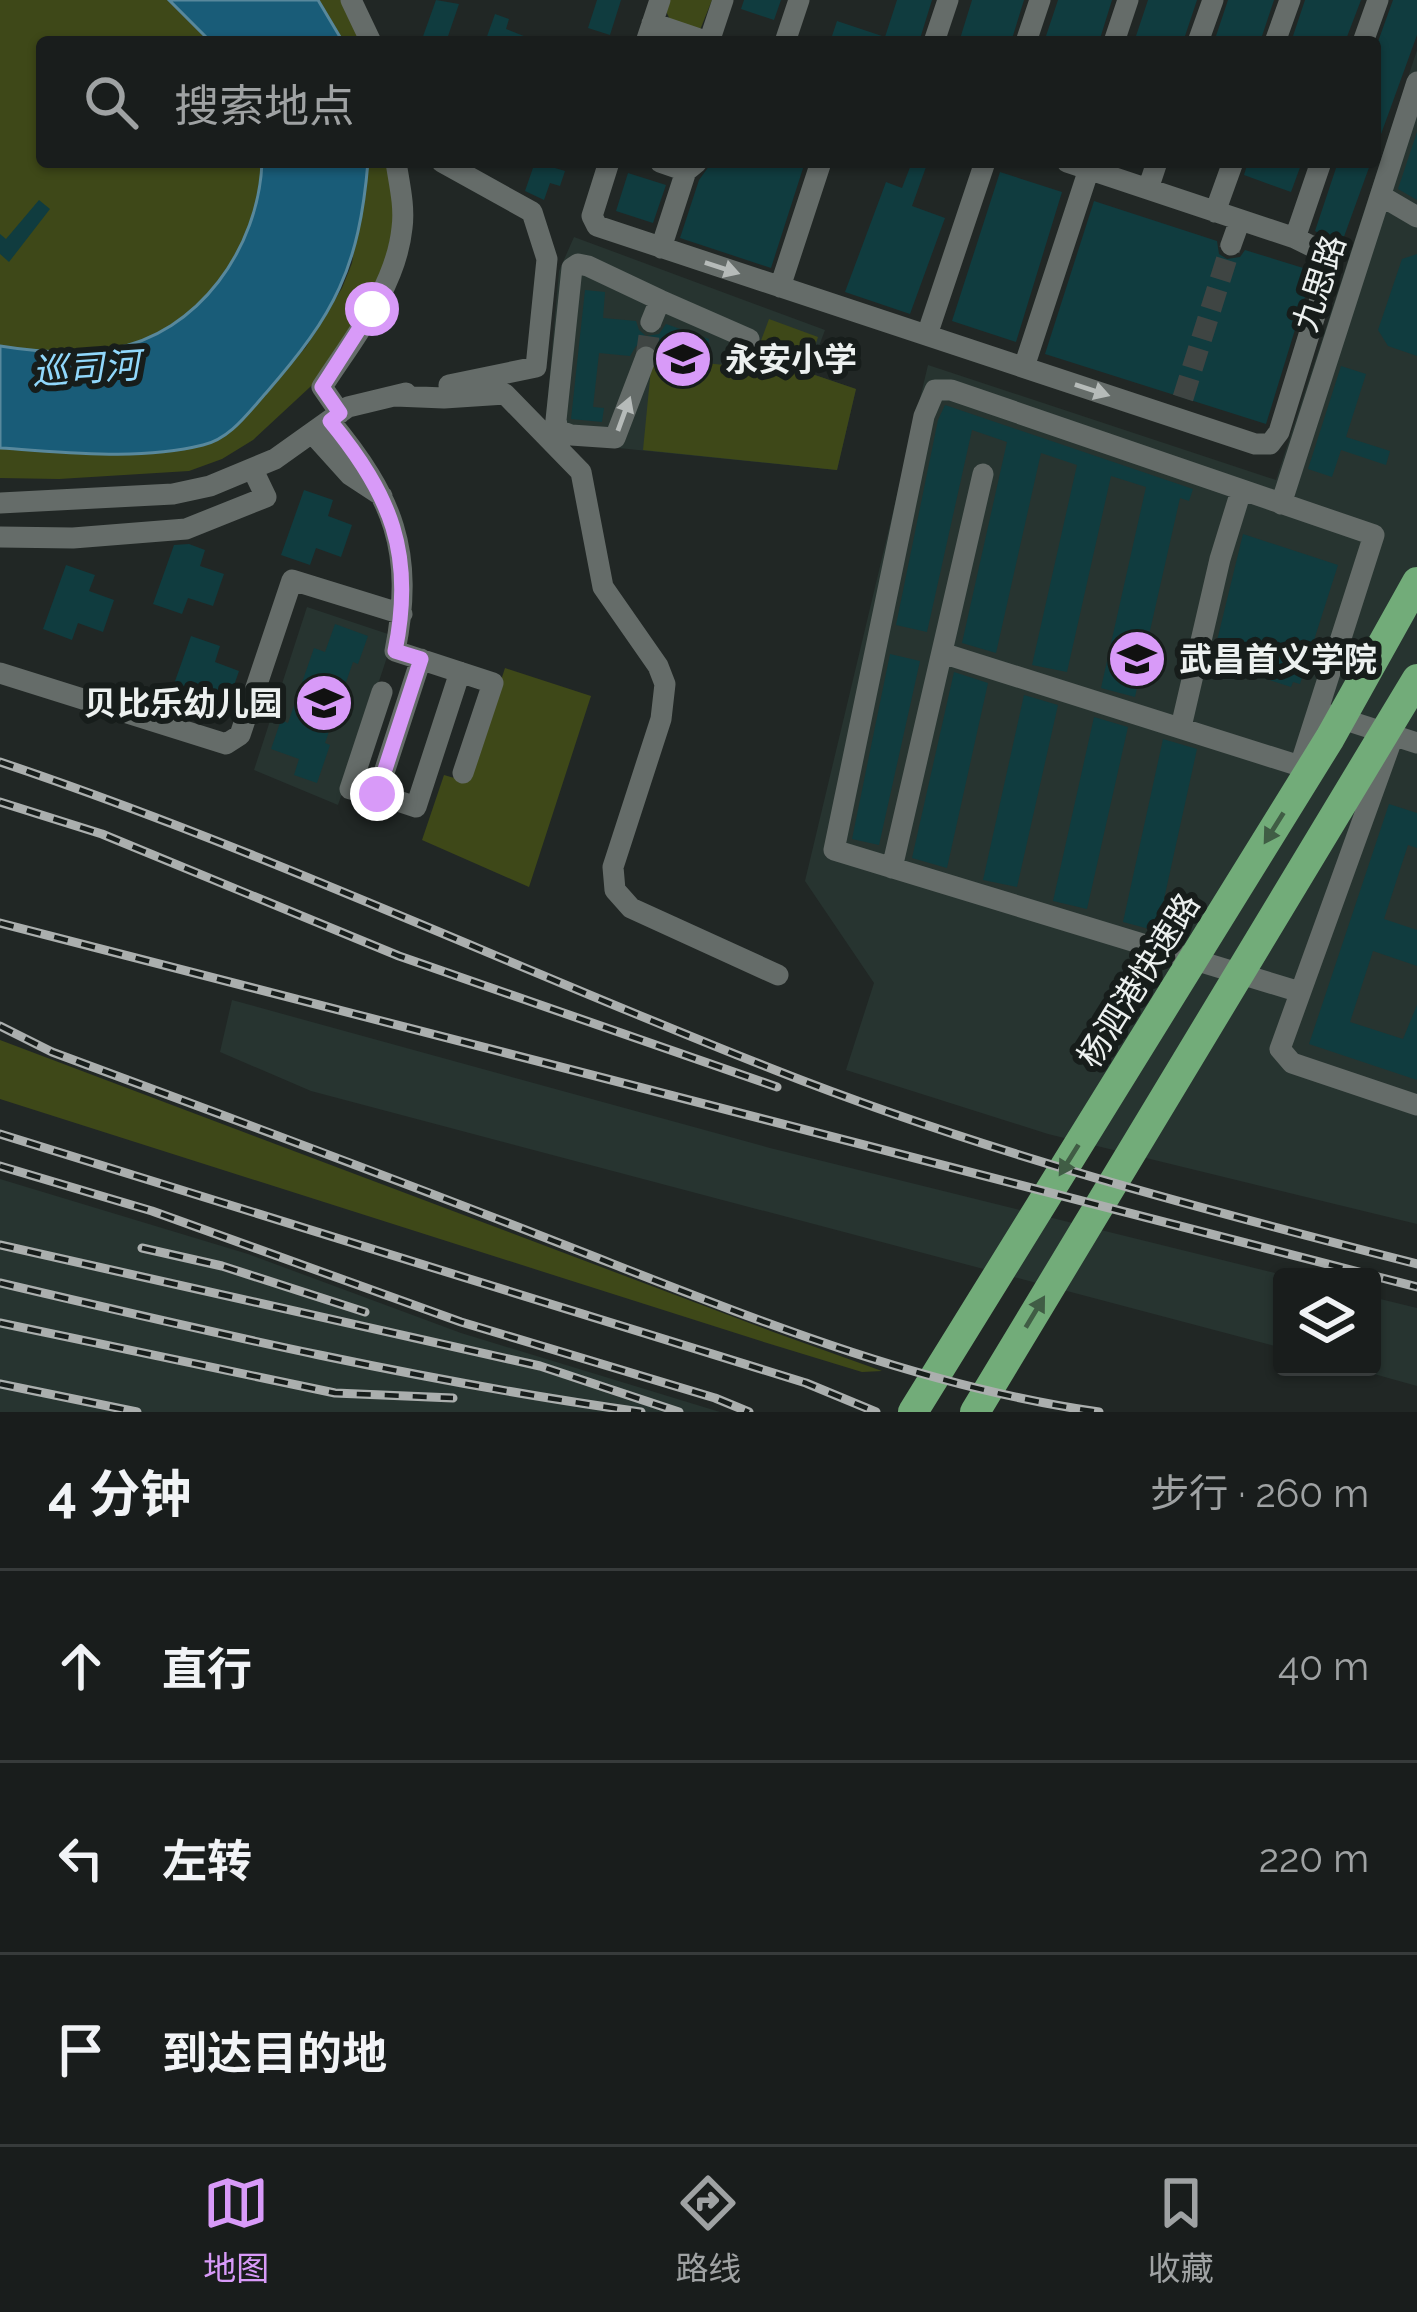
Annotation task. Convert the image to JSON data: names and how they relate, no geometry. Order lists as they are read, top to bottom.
{
  "streets": {
    "highway": ["杨泗港快速路"],
    "street": ["九思路"]
  },
  "water": ["巡司河"],
  "places": {
    "school or university": ["永安小学", "武昌首义学院", "贝比乐幼儿园"]
  },
  "page": {
    "search": "搜索地点",
    "heading": ["4 分钟", "步行 · 260 m"],
    "list": [
      ["直行", "40 m"],
      ["左转", "220 m"],
      "到达目的地"
    ],
    "nav": ["地图", "路线", "收藏"]
  }
}
